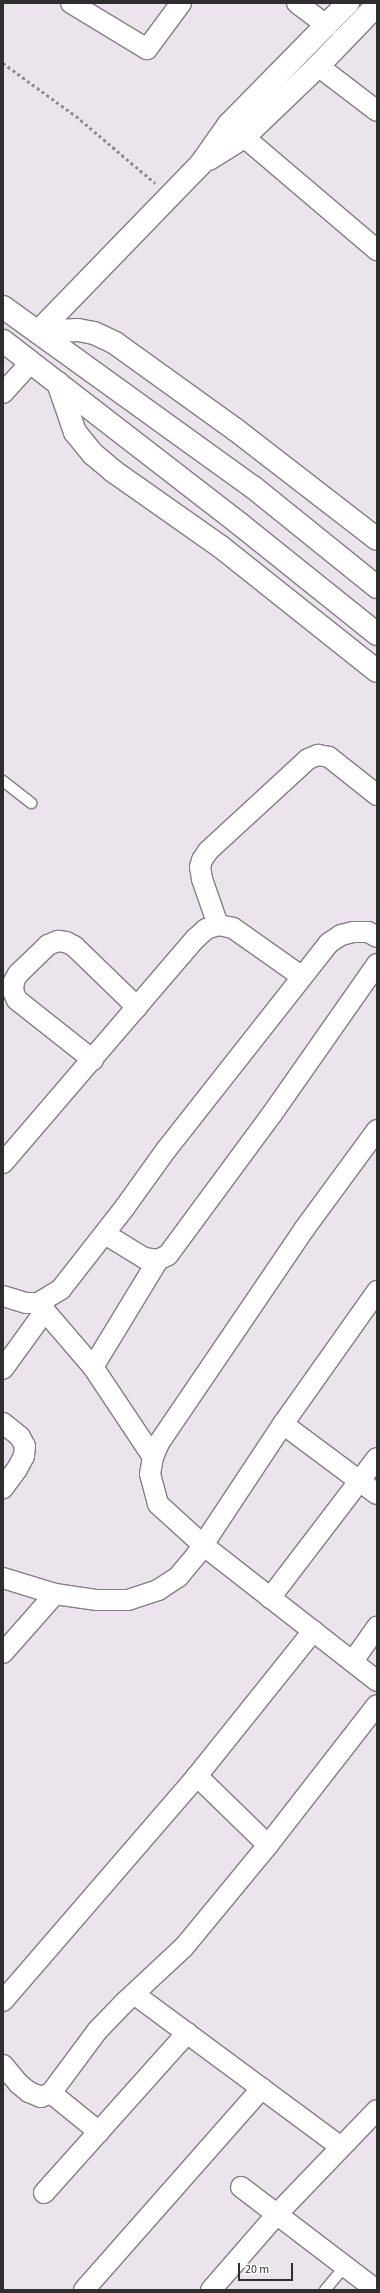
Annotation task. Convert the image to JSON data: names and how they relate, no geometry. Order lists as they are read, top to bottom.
{
  "scale_bar": "20 m"
}
